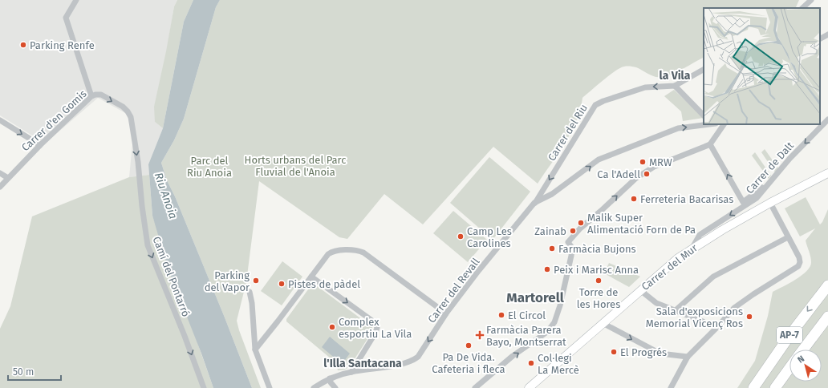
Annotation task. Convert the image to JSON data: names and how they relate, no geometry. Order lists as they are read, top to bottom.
{
  "streets": {
    "highway": ["AP-7"],
    "main road": ["Carrer del Mur"],
    "street": [
      "Carrer d'en Gomis",
      "Carrer del Riu",
      "Carrer de Dalt",
      "Camí del Pontarró",
      "Carrer del Revall"
    ]
  },
  "crossings": [
    ["Carrer d'en Gomis", "Camí del Pontarró"],
    ["Carrer del Riu", "Carrer del Revall"],
    ["Carrer de Dalt", "Carrer del Mur"]
  ],
  "one_way": ["Carrer del Riu", "Camí del Pontarró"],
  "districts": ["la Vila", "Martorell", "l'Illa Santacana"],
  "water": ["Riu Anoia"],
  "parks": ["Horts urbans del Parc Fluvial de l'Anoia", "Parc del Riu Anoia"],
  "places": {
    "other": [
      "Parking Renfe",
      "MRW",
      "Ca l'Adell",
      "Ferreteria Bacarisas",
      "Malik Super Alimentació Forn de Pa",
      "Zainab",
      "Camp Les Carolines",
      "Farmàcia Bujons",
      "Peix i Marisc Anna",
      "Parking del Vapor",
      "Torre de les Hores",
      "Pistes de pàdel",
      "El Circol",
      "Sala d'exposicions Memorial Vicenç Ros",
      "Complex esportiu La Vila",
      "Pa De Vida. Cafeteria i fleca",
      "El Progrés",
      "Col·legi La Mercè"
    ],
    "health": ["Farmàcia Parera Bayo, Montserrat"]
  },
  "scale_bar": "50 m",
  "north": "top left"
}
